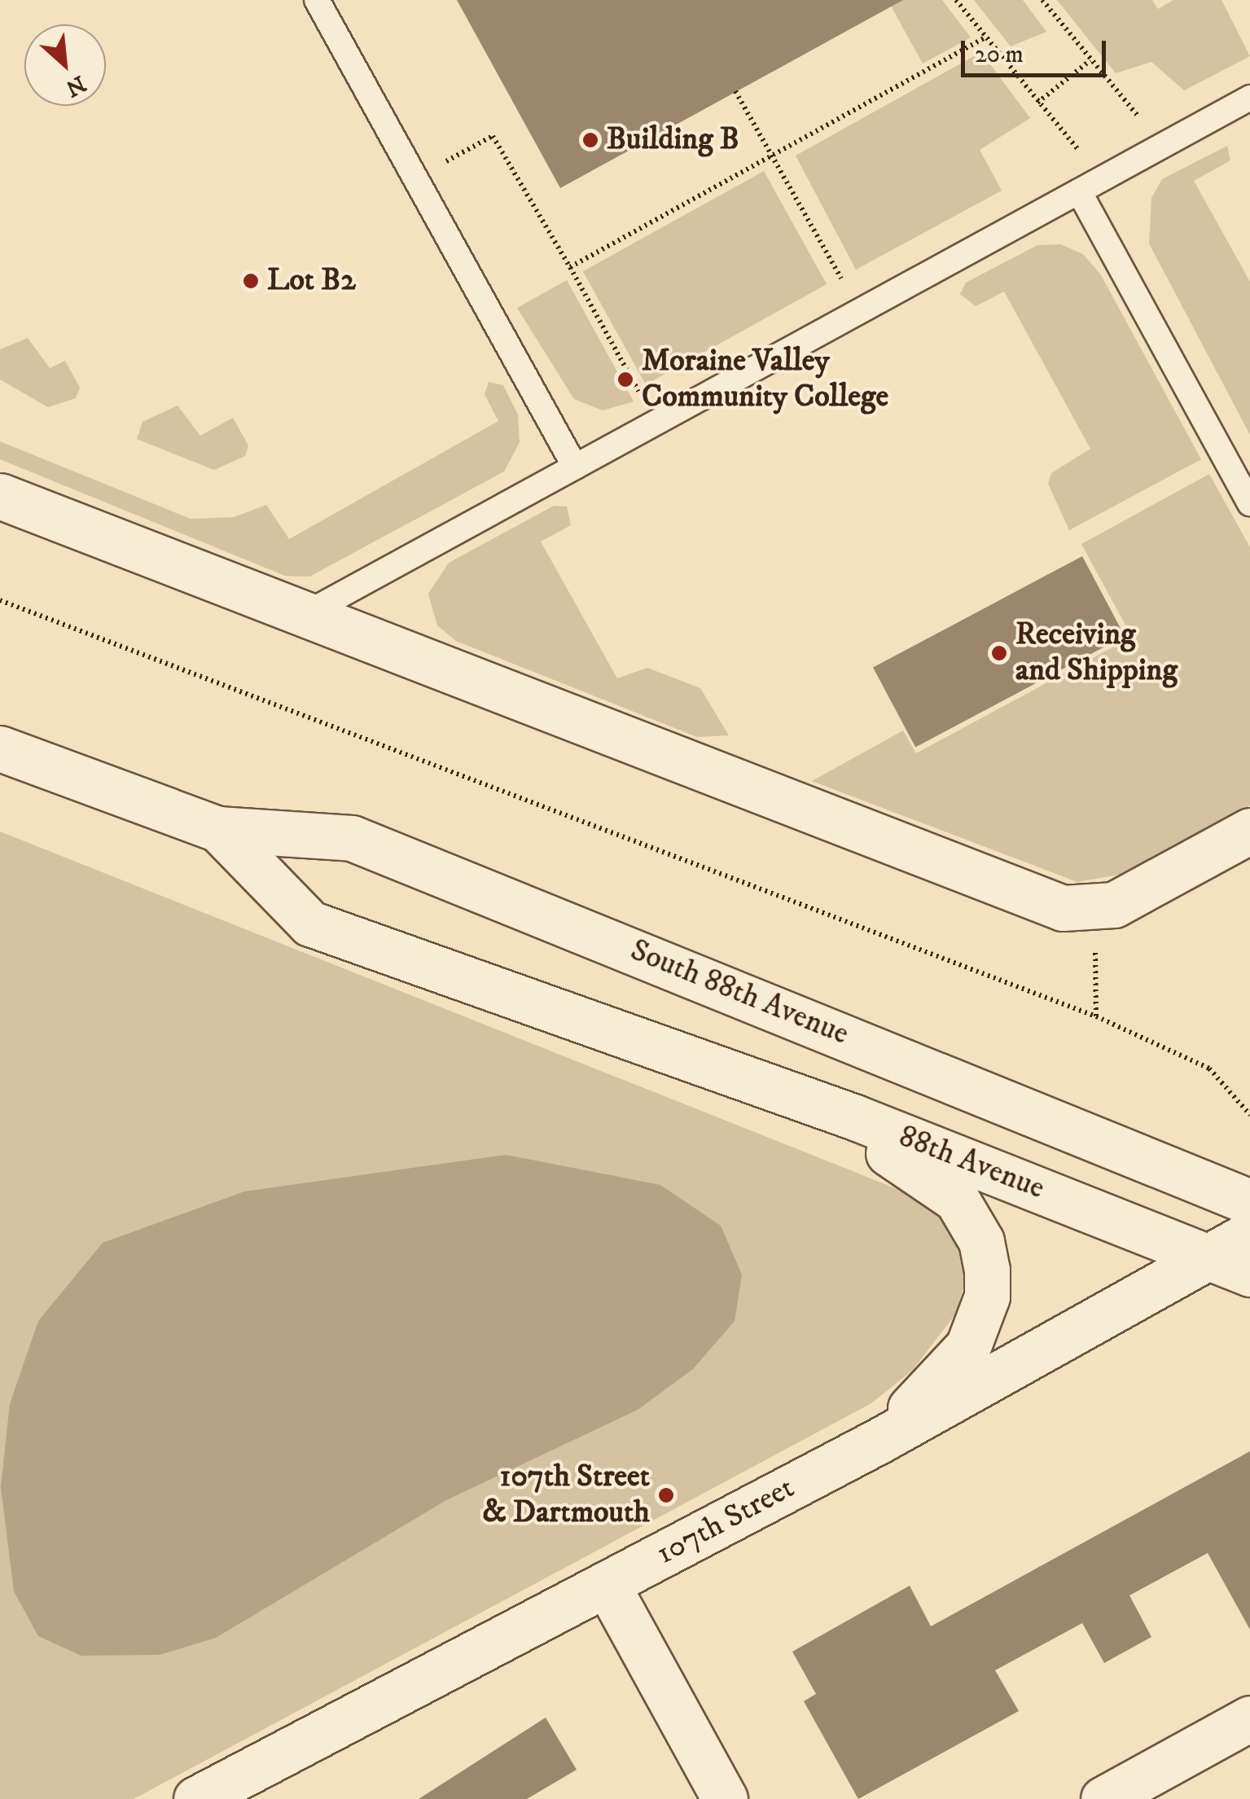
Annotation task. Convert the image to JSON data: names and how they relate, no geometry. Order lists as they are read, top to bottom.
{
  "streets": {
    "street": ["South 88th Avenue", "88th Avenue", "107th Street"]
  },
  "crossings": [
    ["South 88th Avenue", "88th Avenue"],
    ["88th Avenue", "107th Street"]
  ],
  "places": [
    "Building B",
    "Lot B2",
    "Moraine Valley Community College",
    "Receiving and Shipping",
    "107th Street & Dartmouth"
  ],
  "scale_bar": "20 m",
  "north": "bottom right"
}
